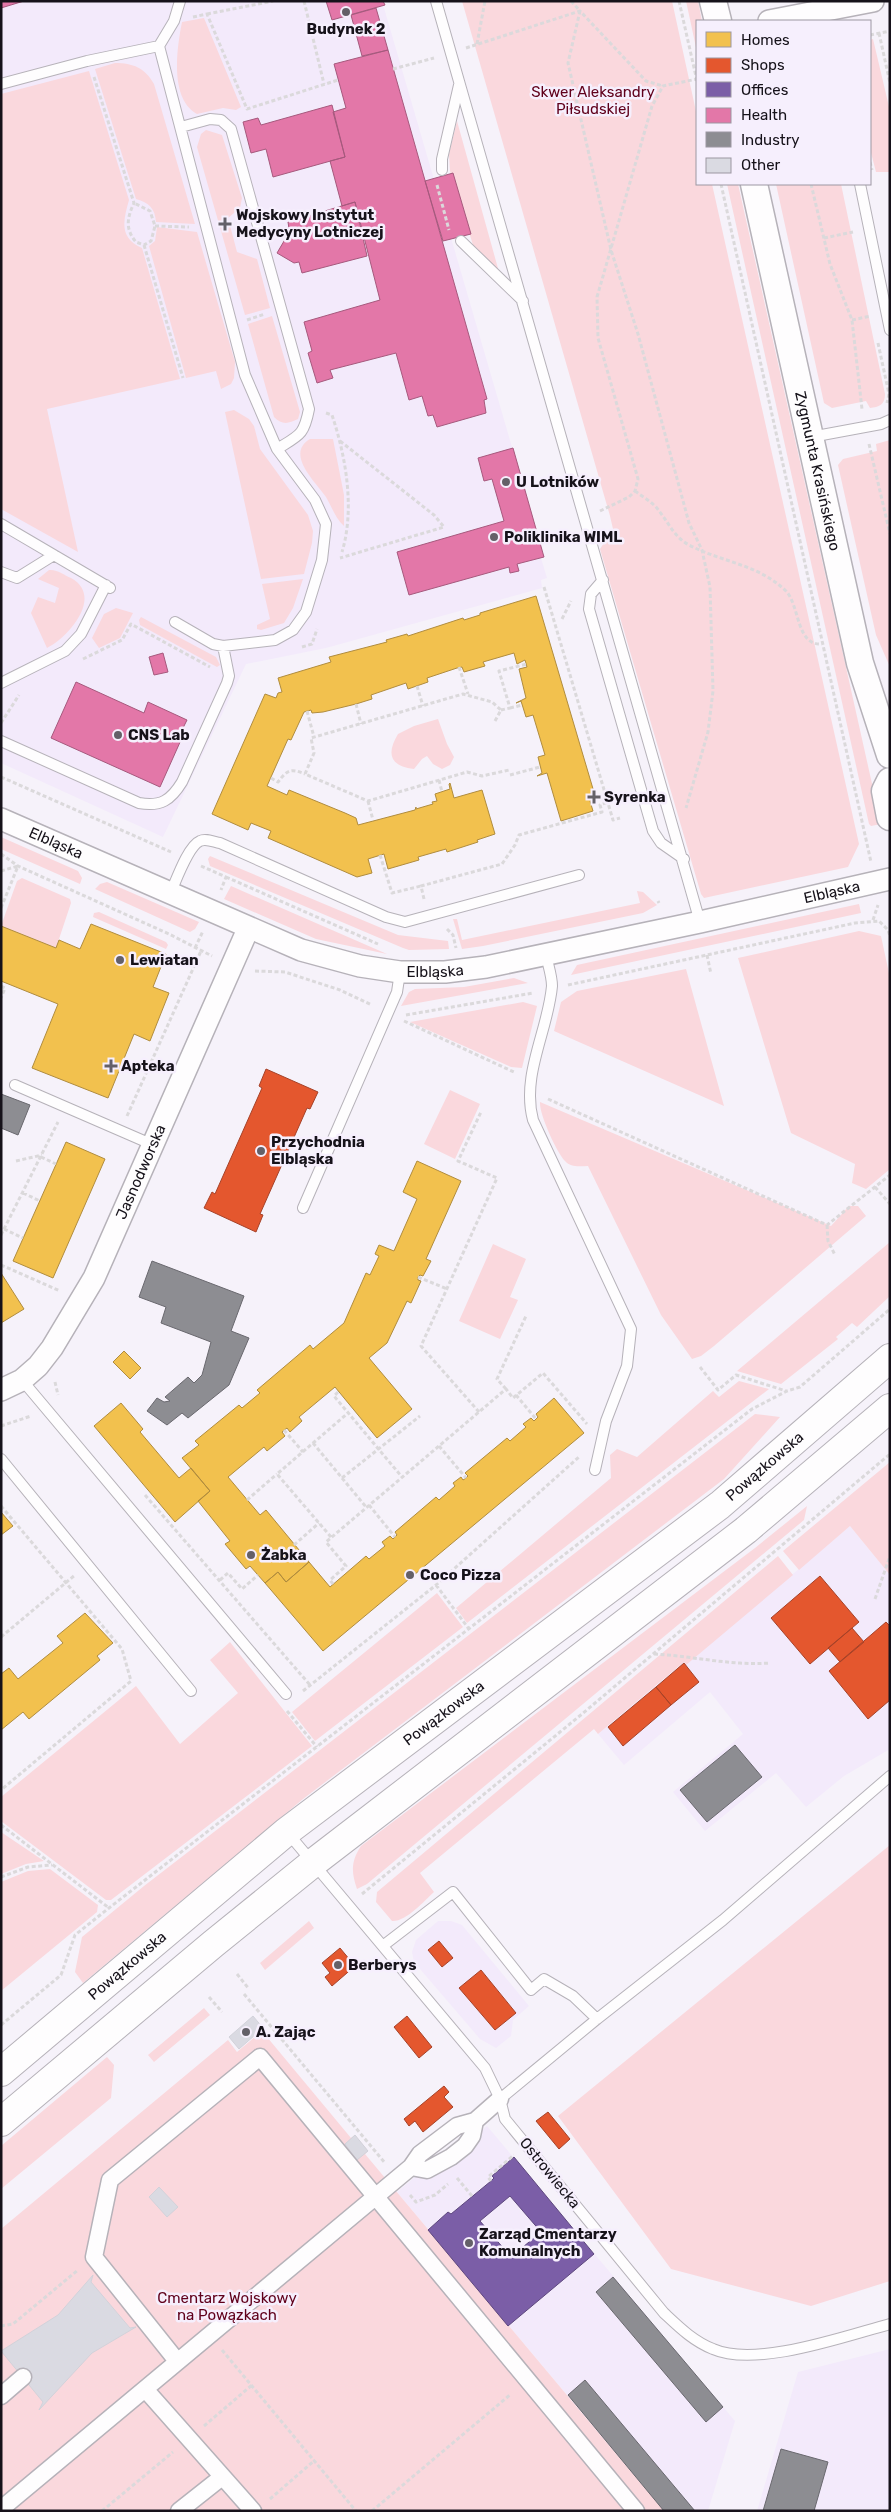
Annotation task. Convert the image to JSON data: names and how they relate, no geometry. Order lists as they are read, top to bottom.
{
  "streets": {
    "main road": ["Powązkowska"],
    "street": ["Zygmunta Krasińskiego", "Elbląska", "Jasnodworska"],
    "lane": ["Ostrowiecka"]
  },
  "crossings": [
    ["Elbląska", "Jasnodworska"],
    ["Powązkowska", "Ostrowiecka"]
  ],
  "parks": ["Skwer Aleksandry Piłsudskiej", "Cmentarz Wojskowy na Powązkach"],
  "places": {
    "other": [
      "Budynek 2",
      "U Lotników",
      "Poliklinika WIML",
      "CNS Lab",
      "Lewiatan",
      "Przychodnia Elbląska",
      "Żabka",
      "Coco Pizza",
      "Berberys",
      "A. Zając",
      "Zarząd Cmentarzy Komunalnych"
    ],
    "health": ["Wojskowy Instytut Medycyny Lotniczej", "Syrenka", "Apteka"]
  },
  "legend": [
    "Homes",
    "Shops",
    "Offices",
    "Health",
    "Industry",
    "Other"
  ]
}
